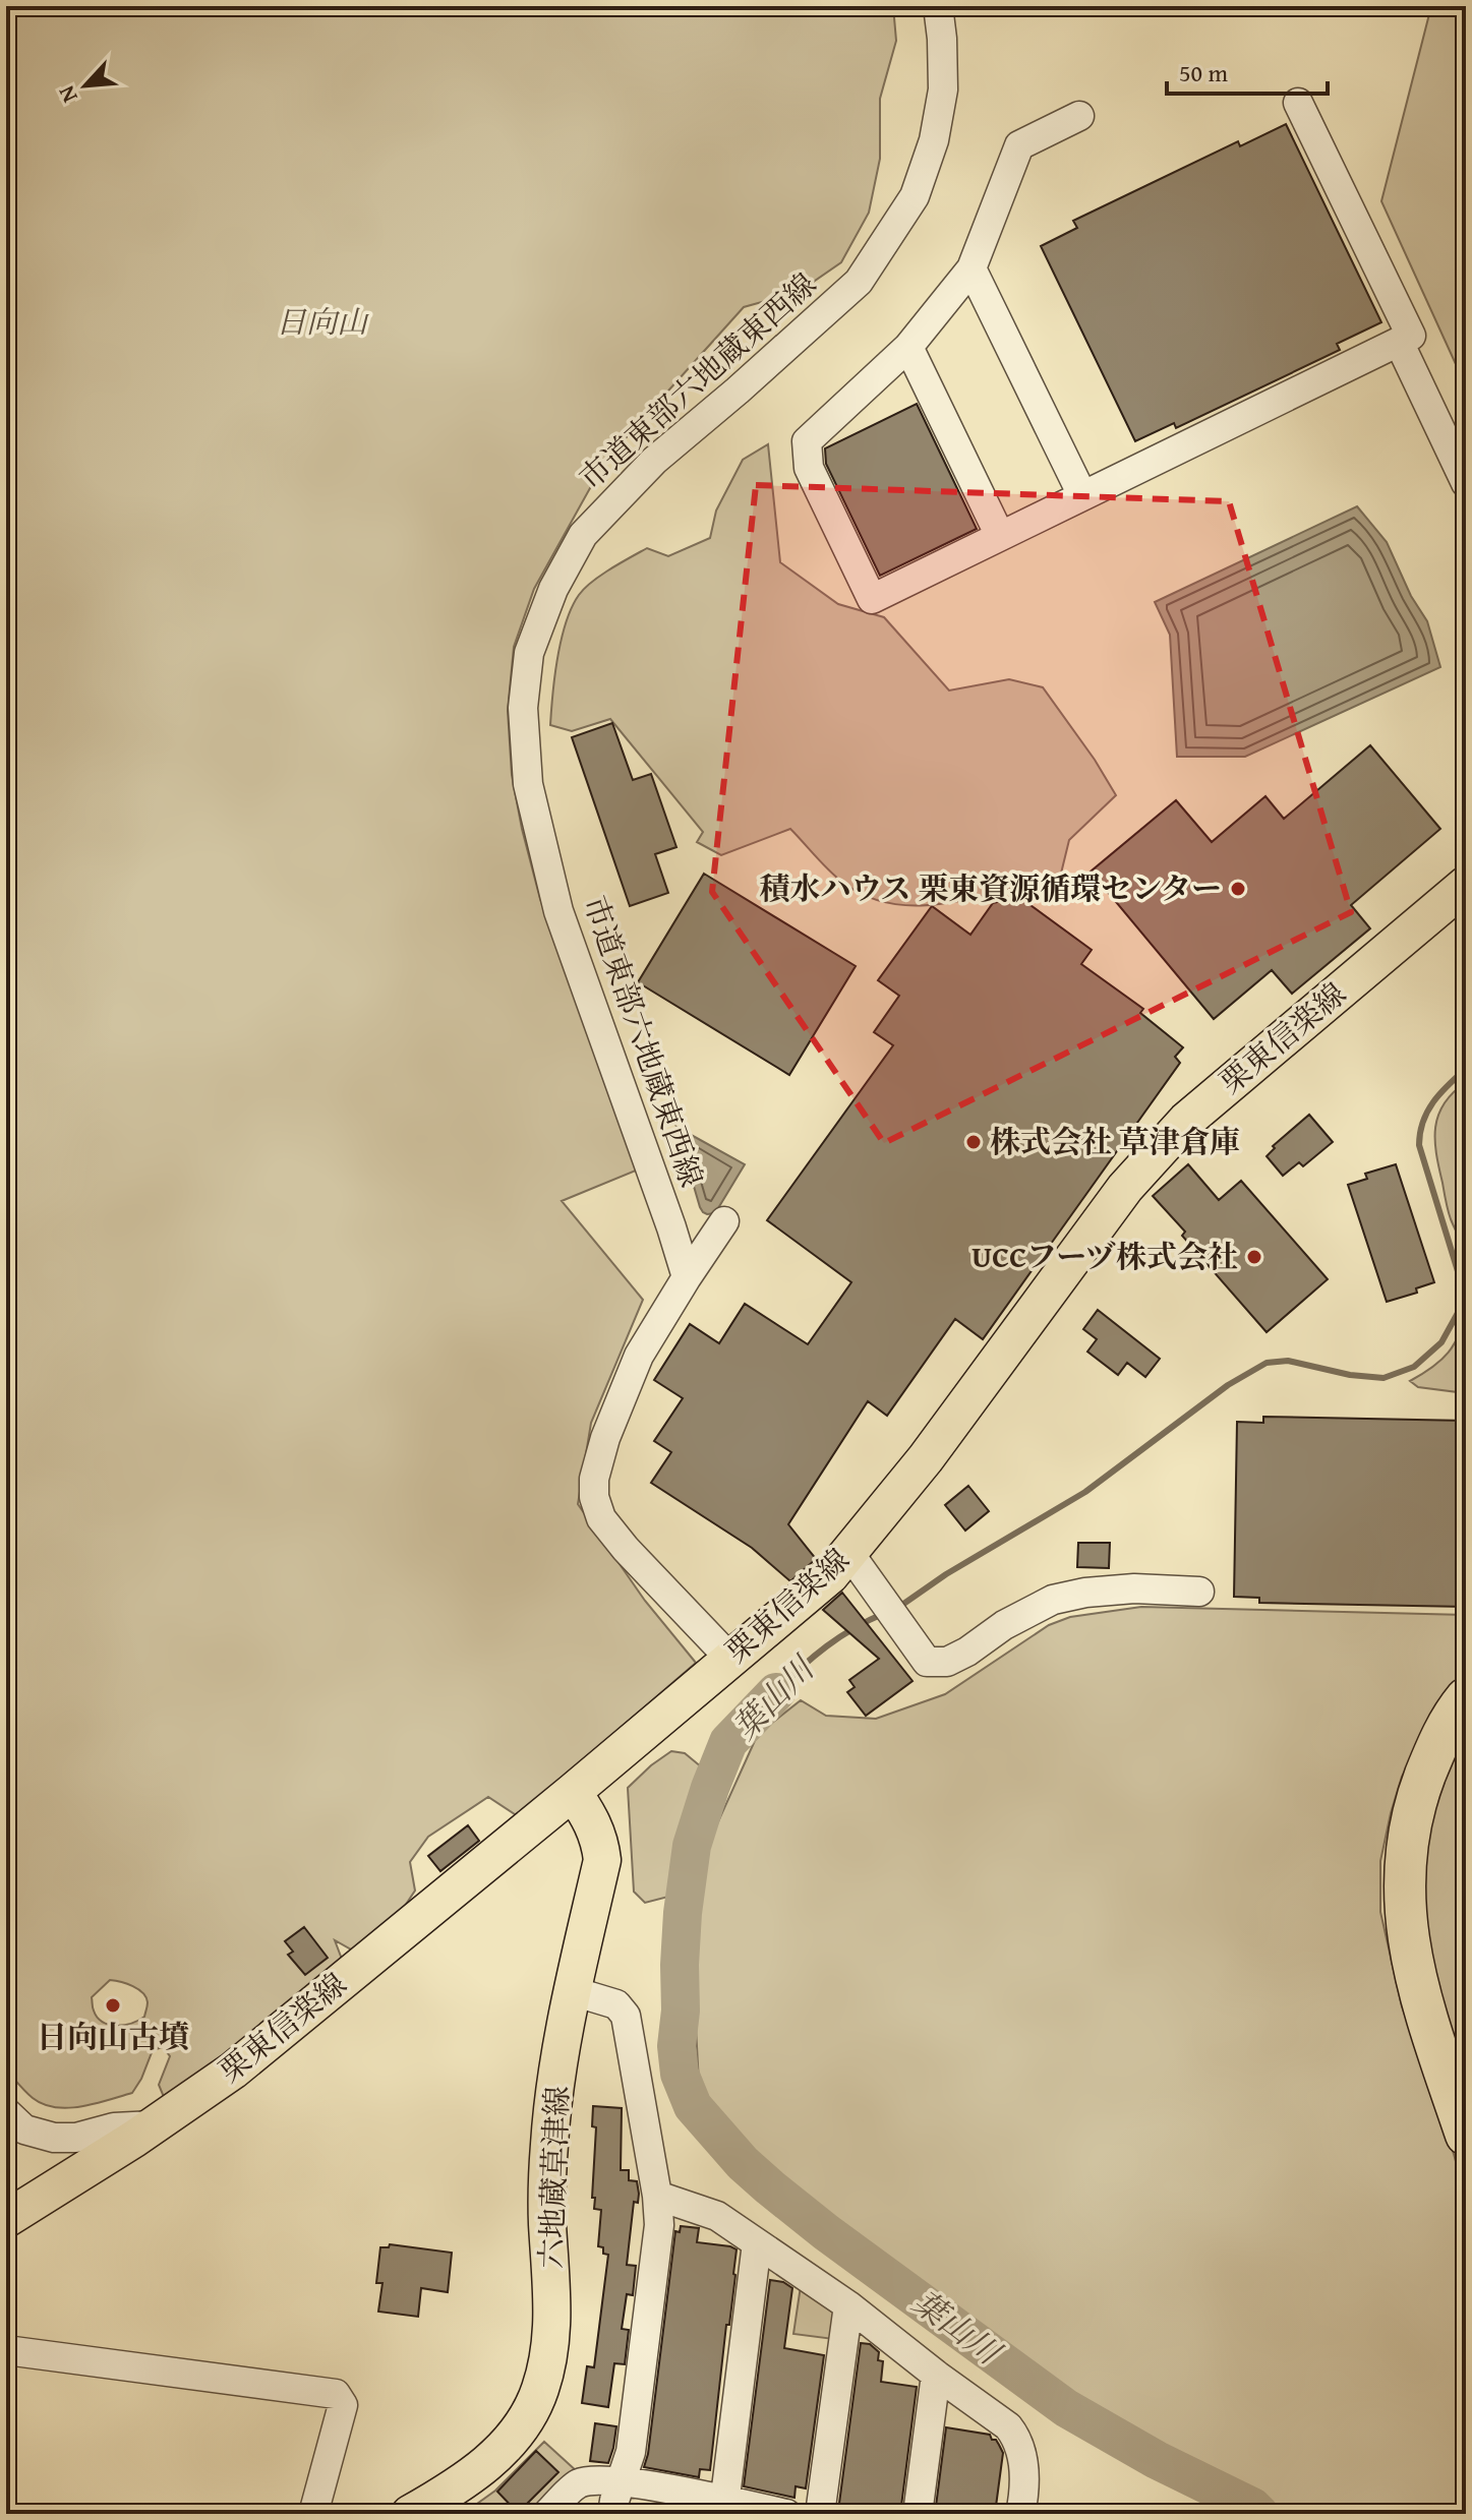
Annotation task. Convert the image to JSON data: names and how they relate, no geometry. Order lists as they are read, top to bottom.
{
  "streets": {
    "main road": ["栗東信楽線", "六地蔵草津線"],
    "street": ["市道東部六地蔵東西線"]
  },
  "crossings": [
    ["栗東信楽線", "六地蔵草津線"]
  ],
  "water": ["葉山川"],
  "parks": ["日向山"],
  "places": [
    "積水ハウス 栗東資源循環センター",
    "株式会社 草津倉庫",
    "UCCフーヅ株式会社",
    "日向山古墳"
  ],
  "scale_bar": "50 m",
  "north": "bottom left"
}
